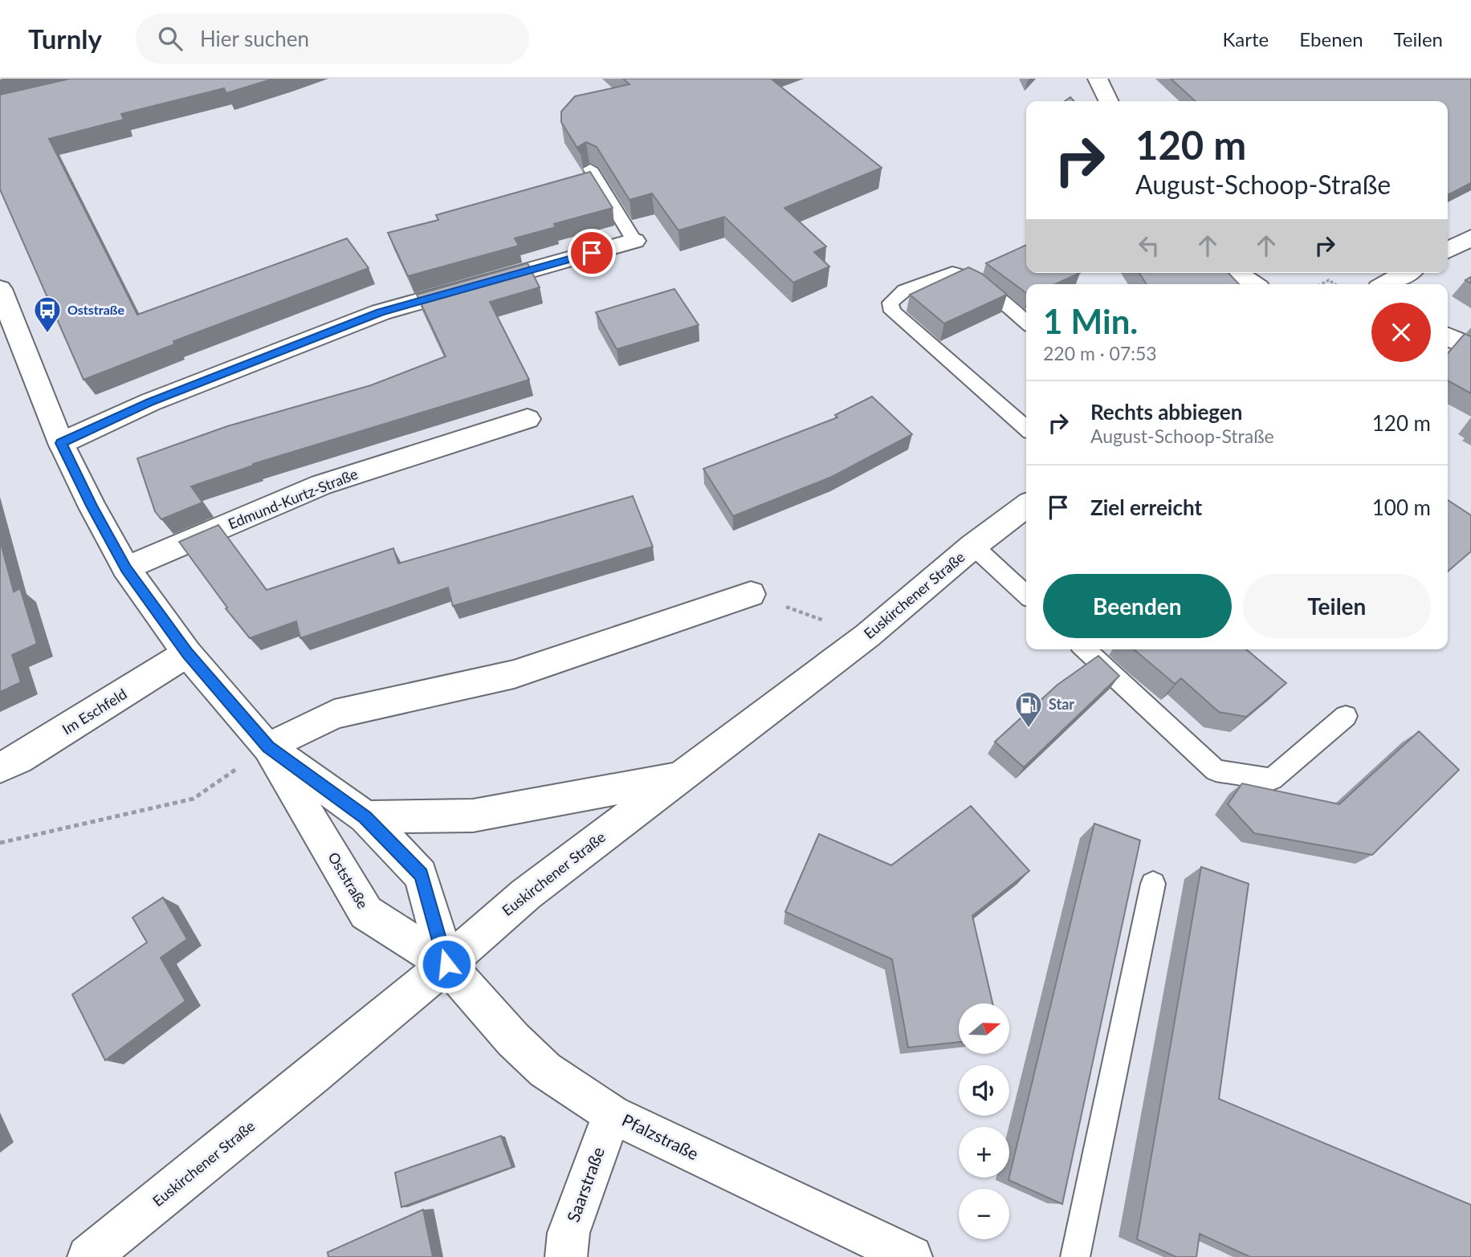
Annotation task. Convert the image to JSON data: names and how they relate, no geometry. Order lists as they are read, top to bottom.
{
  "streets": {
    "street": [
      "Edmund-Kurtz-Straße",
      "Euskirchener Straße",
      "Im Eschfeld",
      "Oststraße",
      "Pfalzstraße",
      "Saarstraße"
    ]
  },
  "crossings": [
    ["Edmund-Kurtz-Straße", "Oststraße"],
    ["Euskirchener Straße", "Oststraße"],
    ["Euskirchener Straße", "Pfalzstraße"],
    ["Im Eschfeld", "Oststraße"],
    ["Oststraße", "Pfalzstraße"],
    ["Pfalzstraße", "Saarstraße"]
  ],
  "places": {
    "bus stop": ["Oststraße"],
    "fuel station": ["Star"]
  },
  "north": "right",
  "page": {
    "header": "Turnly",
    "search": "Hier suchen",
    "nav": ["Karte", "Ebenen", "Teilen"],
    "turn": ["120 m", "August-Schoop-Straße"],
    "heading": ["1 Min.", "220 m · 07:53"],
    "list": [
      {
        "name": "Rechts abbiegen",
        "note": "August-Schoop-Straße",
        "value": "120 m"
      },
      {
        "name": "Ziel erreicht",
        "value": "100 m"
      }
    ],
    "buttons": ["Beenden", "Teilen"],
    "map_buttons": ["+", "−"]
  }
}
